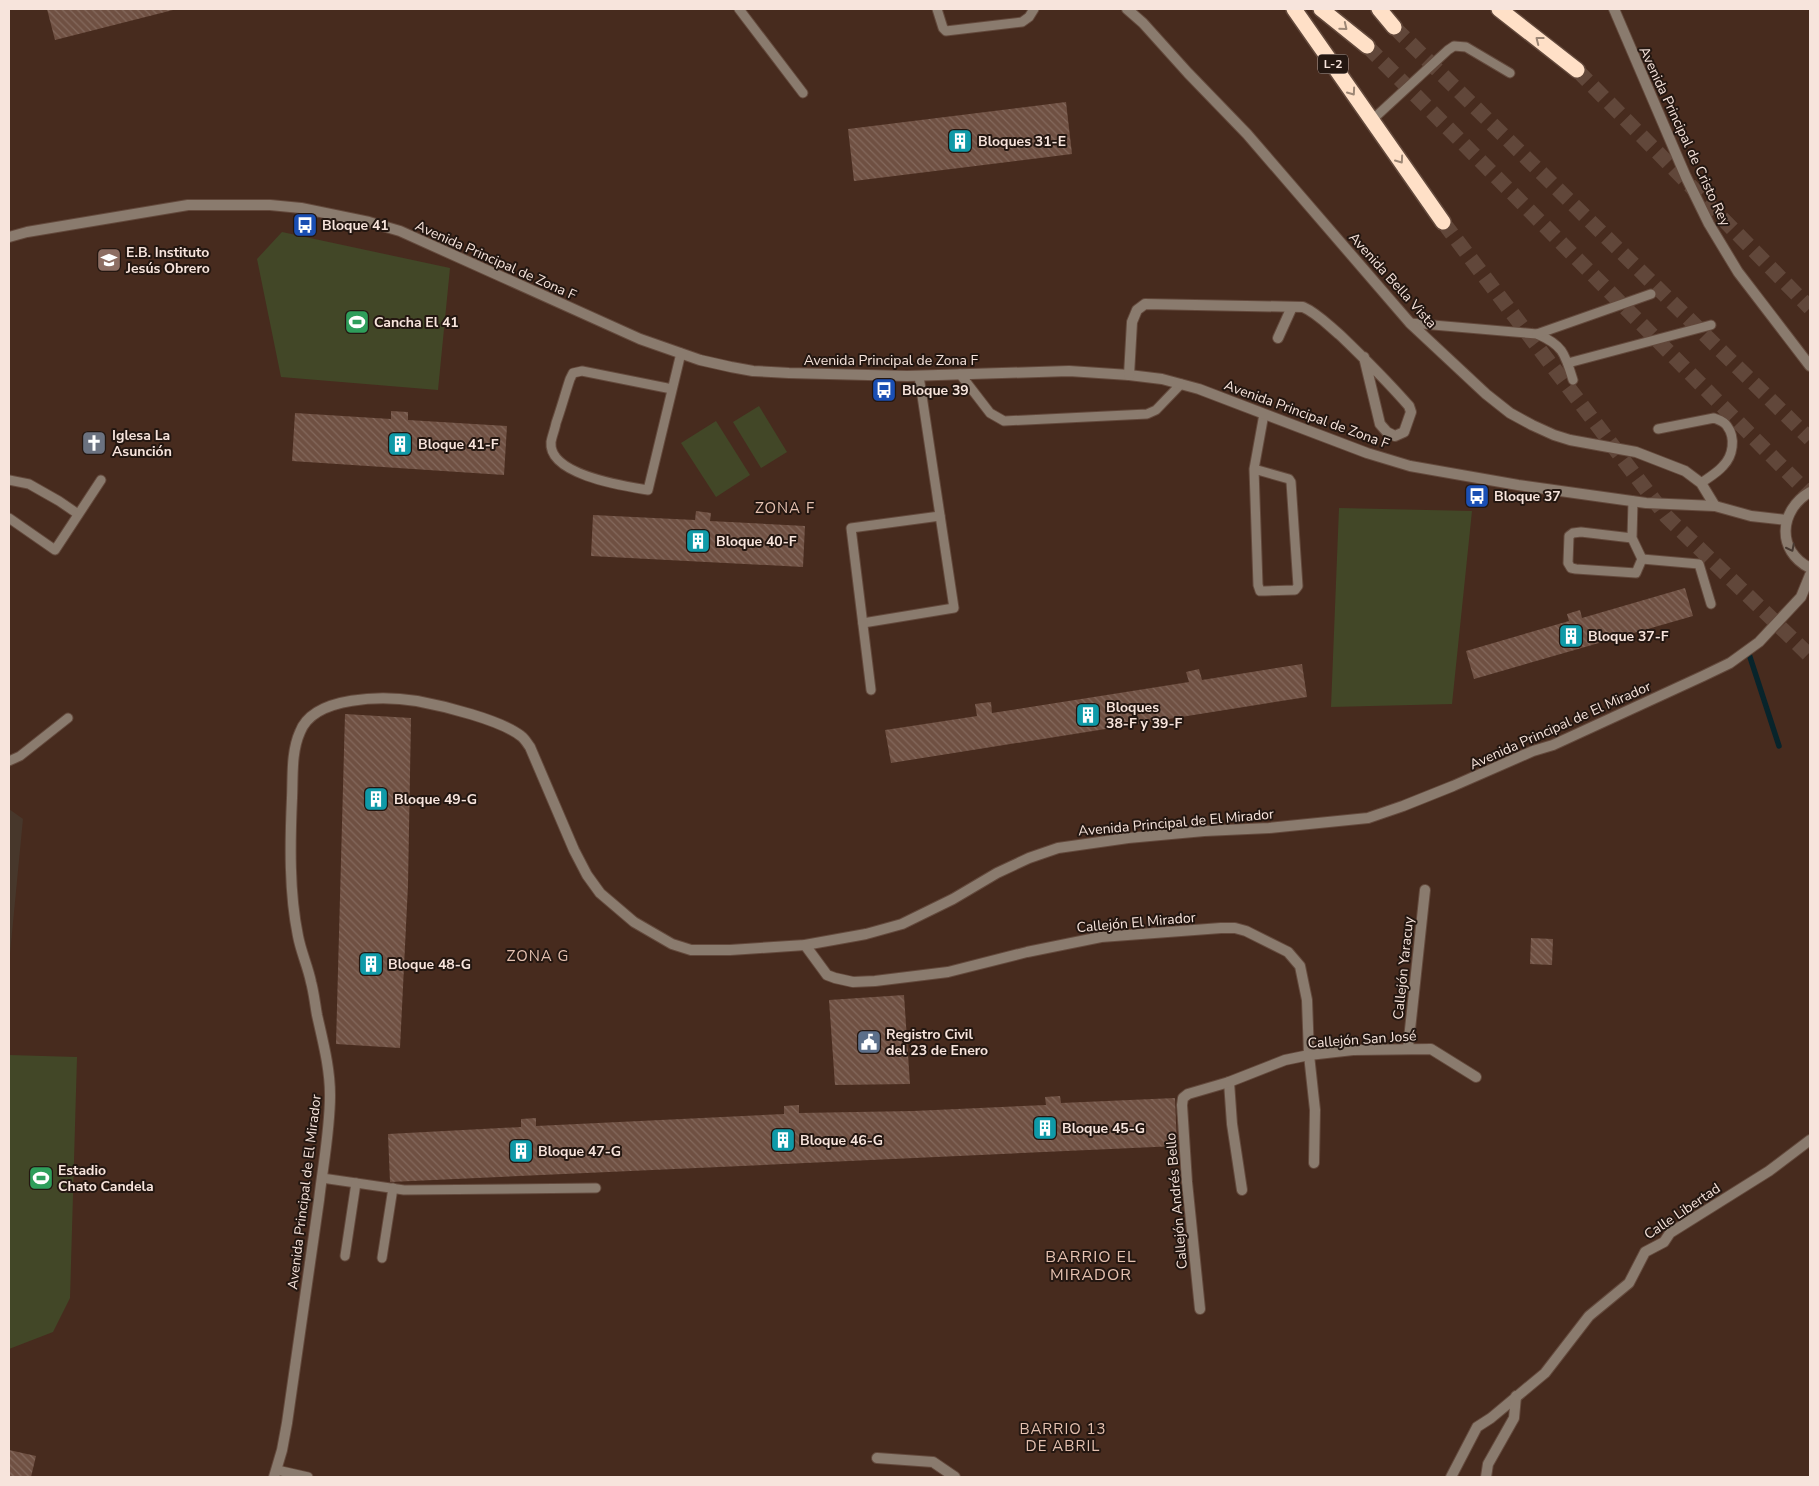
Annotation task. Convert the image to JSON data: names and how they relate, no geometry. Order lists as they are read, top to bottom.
{
  "streets": {
    "highway": ["L-2"],
    "street": [
      "Avenida Principal de Cristo Rey",
      "Avenida Principal de Zona F",
      "Avenida Bella Vista",
      "Avenida Principal de El Mirador",
      "Callejón El Mirador",
      "Callejón Yaracuy",
      "Callejón San José",
      "Callejón Andrés Bello",
      "Calle Libertad"
    ]
  },
  "crossings": [
    ["Avenida Principal de Zona F", "Avenida Bella Vista"],
    ["Avenida Principal de El Mirador", "Callejón El Mirador"],
    ["Callejón El Mirador", "Callejón San José"],
    ["Callejón Yaracuy", "Callejón San José"],
    ["Callejón San José", "Callejón Andrés Bello"]
  ],
  "districts": [
    "ZONA F",
    "ZONA G",
    "BARRIO EL MIRADOR",
    "BARRIO 13 DE ABRIL"
  ],
  "places": {
    "building": [
      "Bloques 31-E",
      "Bloque 41-F",
      "Bloque 40-F",
      "Bloque 37-F",
      "Bloques 38-F y 39-F",
      "Bloque 49-G",
      "Bloque 48-G",
      "Bloque 45-G",
      "Bloque 46-G",
      "Bloque 47-G"
    ],
    "bus stop": ["Bloque 41", "Bloque 39", "Bloque 37"],
    "school or university": ["E.B. Instituto Jesús Obrero"],
    "sports": ["Cancha El 41", "Estadio Chato Candela"],
    "church": ["Iglesa La Asunción"],
    "public building": ["Registro Civil del 23 de Enero"]
  }
}
